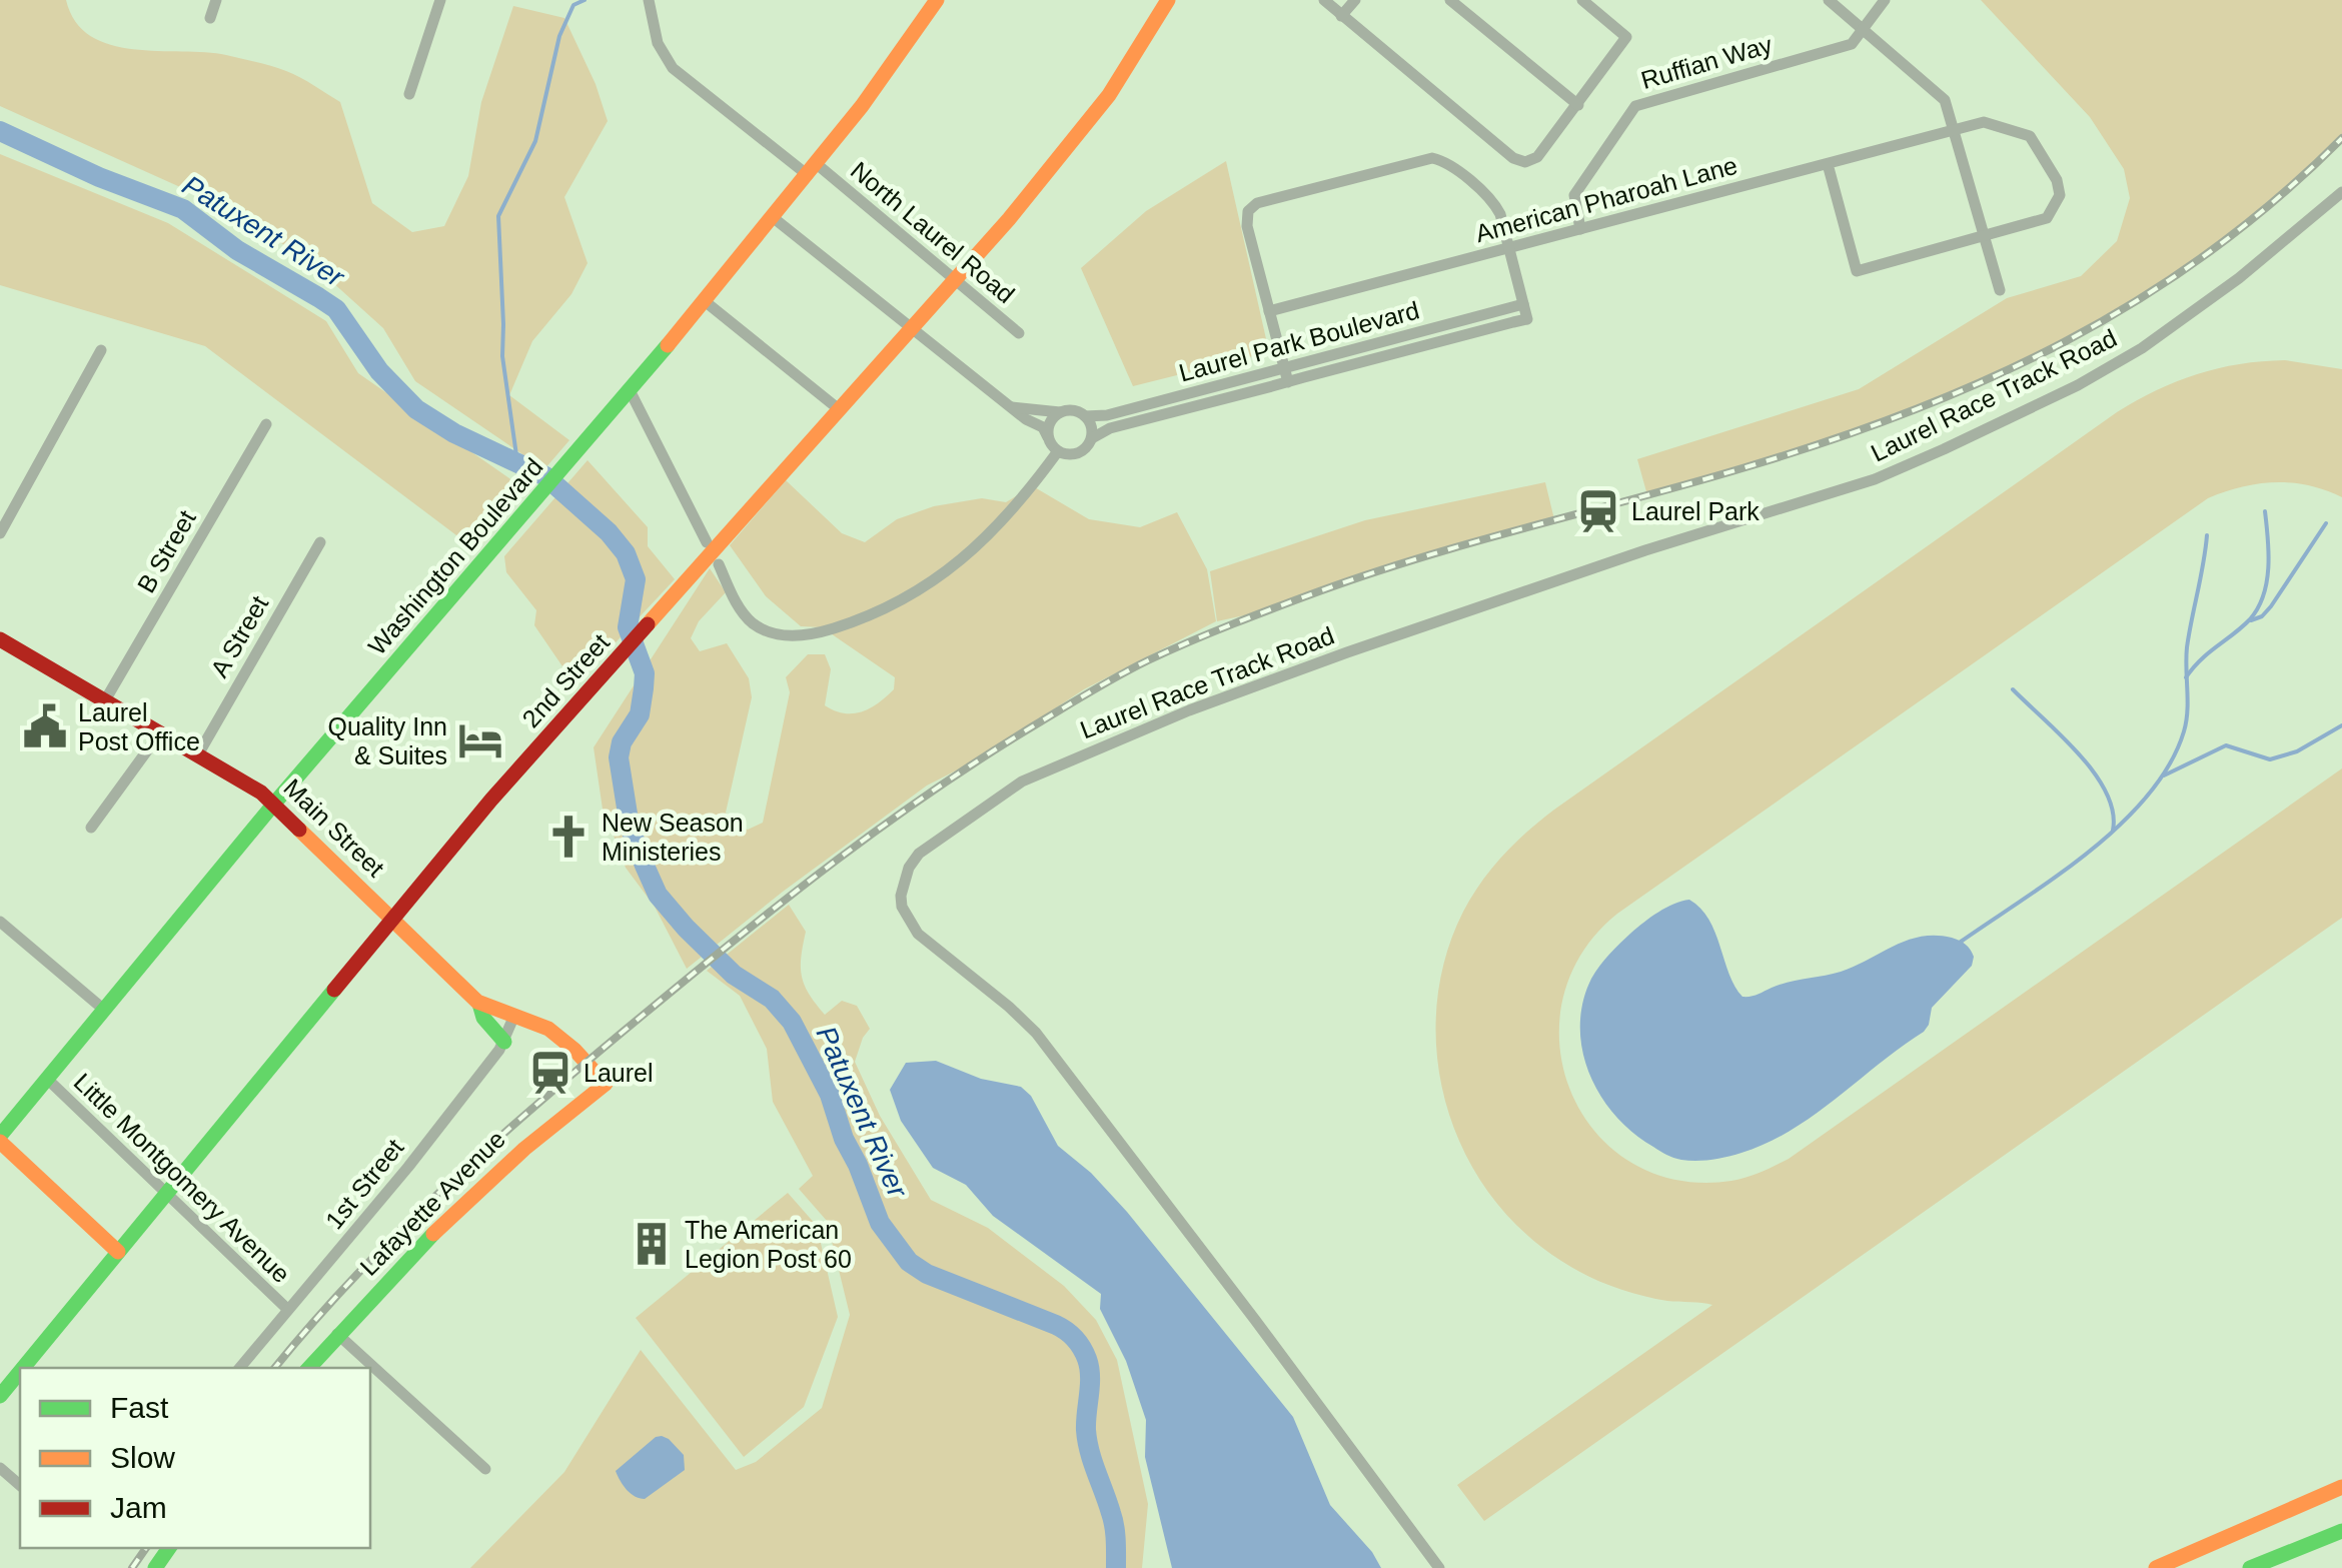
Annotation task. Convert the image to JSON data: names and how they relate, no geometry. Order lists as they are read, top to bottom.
{
  "streets": {
    "main road": [
      "Washington Boulevard",
      "2nd Street",
      "Main Street",
      "Lafayette Avenue"
    ],
    "street": [
      "Ruffian Way",
      "American Pharoah Lane",
      "North Laurel Road",
      "Laurel Park Boulevard",
      "Laurel Race Track Road",
      "B Street",
      "A Street",
      "Little Montgomery Avenue",
      "1st Street"
    ]
  },
  "crossings": [
    ["Ruffian Way", "American Pharoah Lane"],
    ["North Laurel Road", "Washington Boulevard"],
    ["North Laurel Road", "2nd Street"],
    ["B Street", "Main Street"],
    ["Washington Boulevard", "Main Street"],
    ["Washington Boulevard", "Little Montgomery Avenue"],
    ["A Street", "Main Street"],
    ["2nd Street", "Main Street"],
    ["2nd Street", "Little Montgomery Avenue"],
    ["Main Street", "1st Street"],
    ["Main Street", "Lafayette Avenue"],
    ["Little Montgomery Avenue", "1st Street"]
  ],
  "water": ["Patuxent River"],
  "places": {
    "station": ["Laurel Park", "Laurel"],
    "public building": ["Laurel Post Office"],
    "hotel": ["Quality Inn & Suites"],
    "church": ["New Season Ministeries"],
    "building": ["The American Legion Post 60"]
  },
  "legend": ["Fast", "Slow", "Jam"]
}
